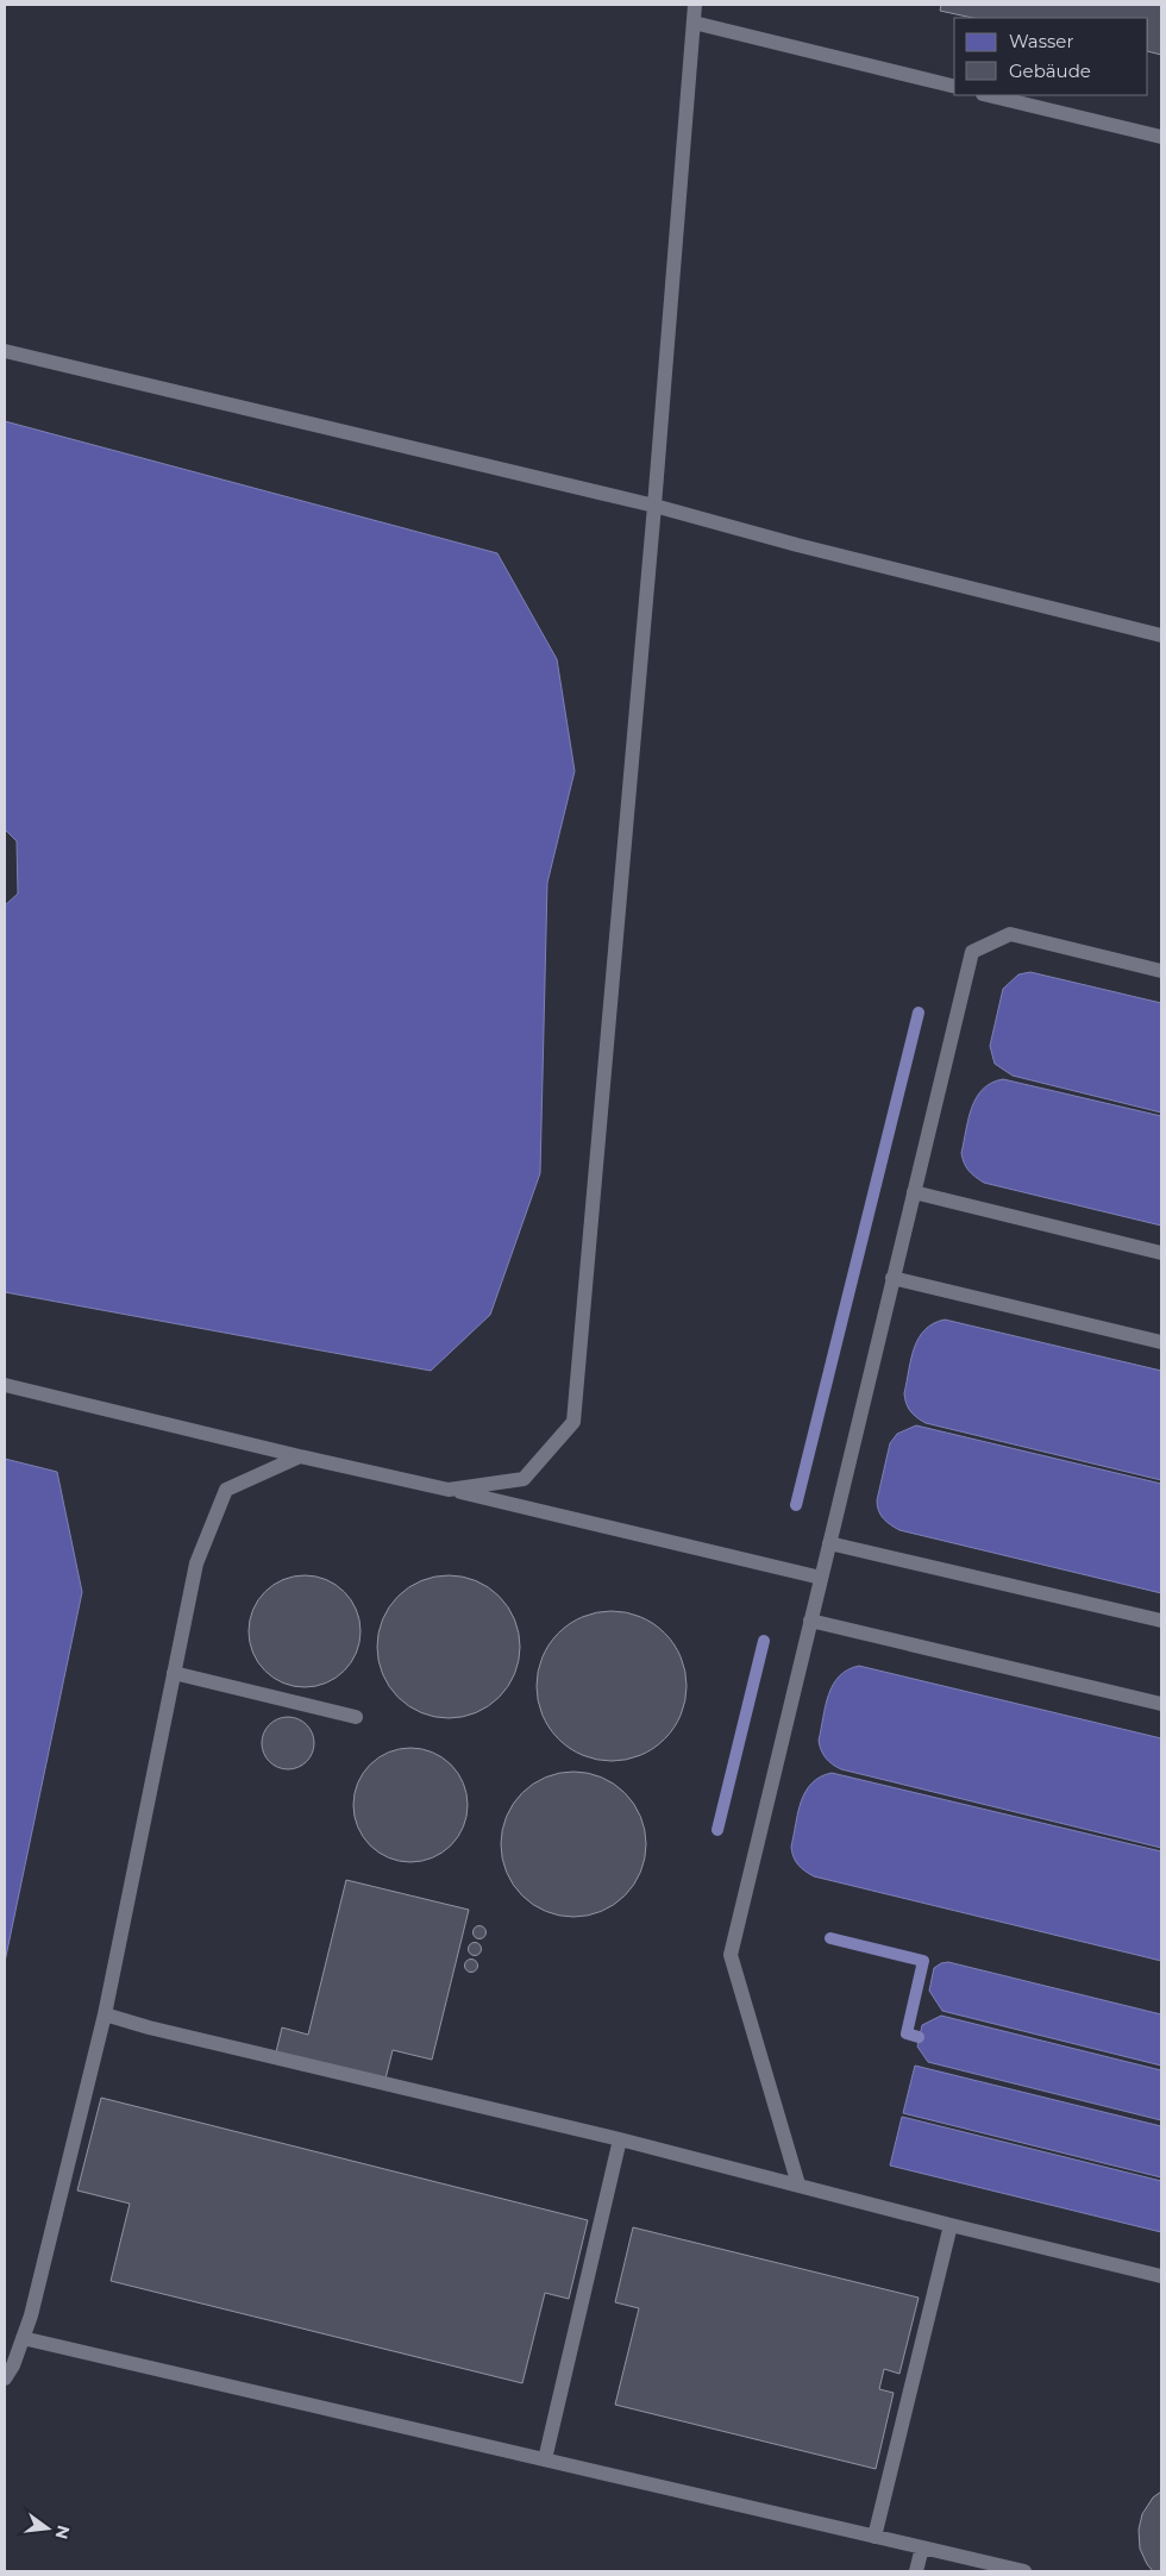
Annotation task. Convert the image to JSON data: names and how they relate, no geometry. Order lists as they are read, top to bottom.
{
  "legend": ["Wasser", "Gebäude"],
  "north": "right"
}
